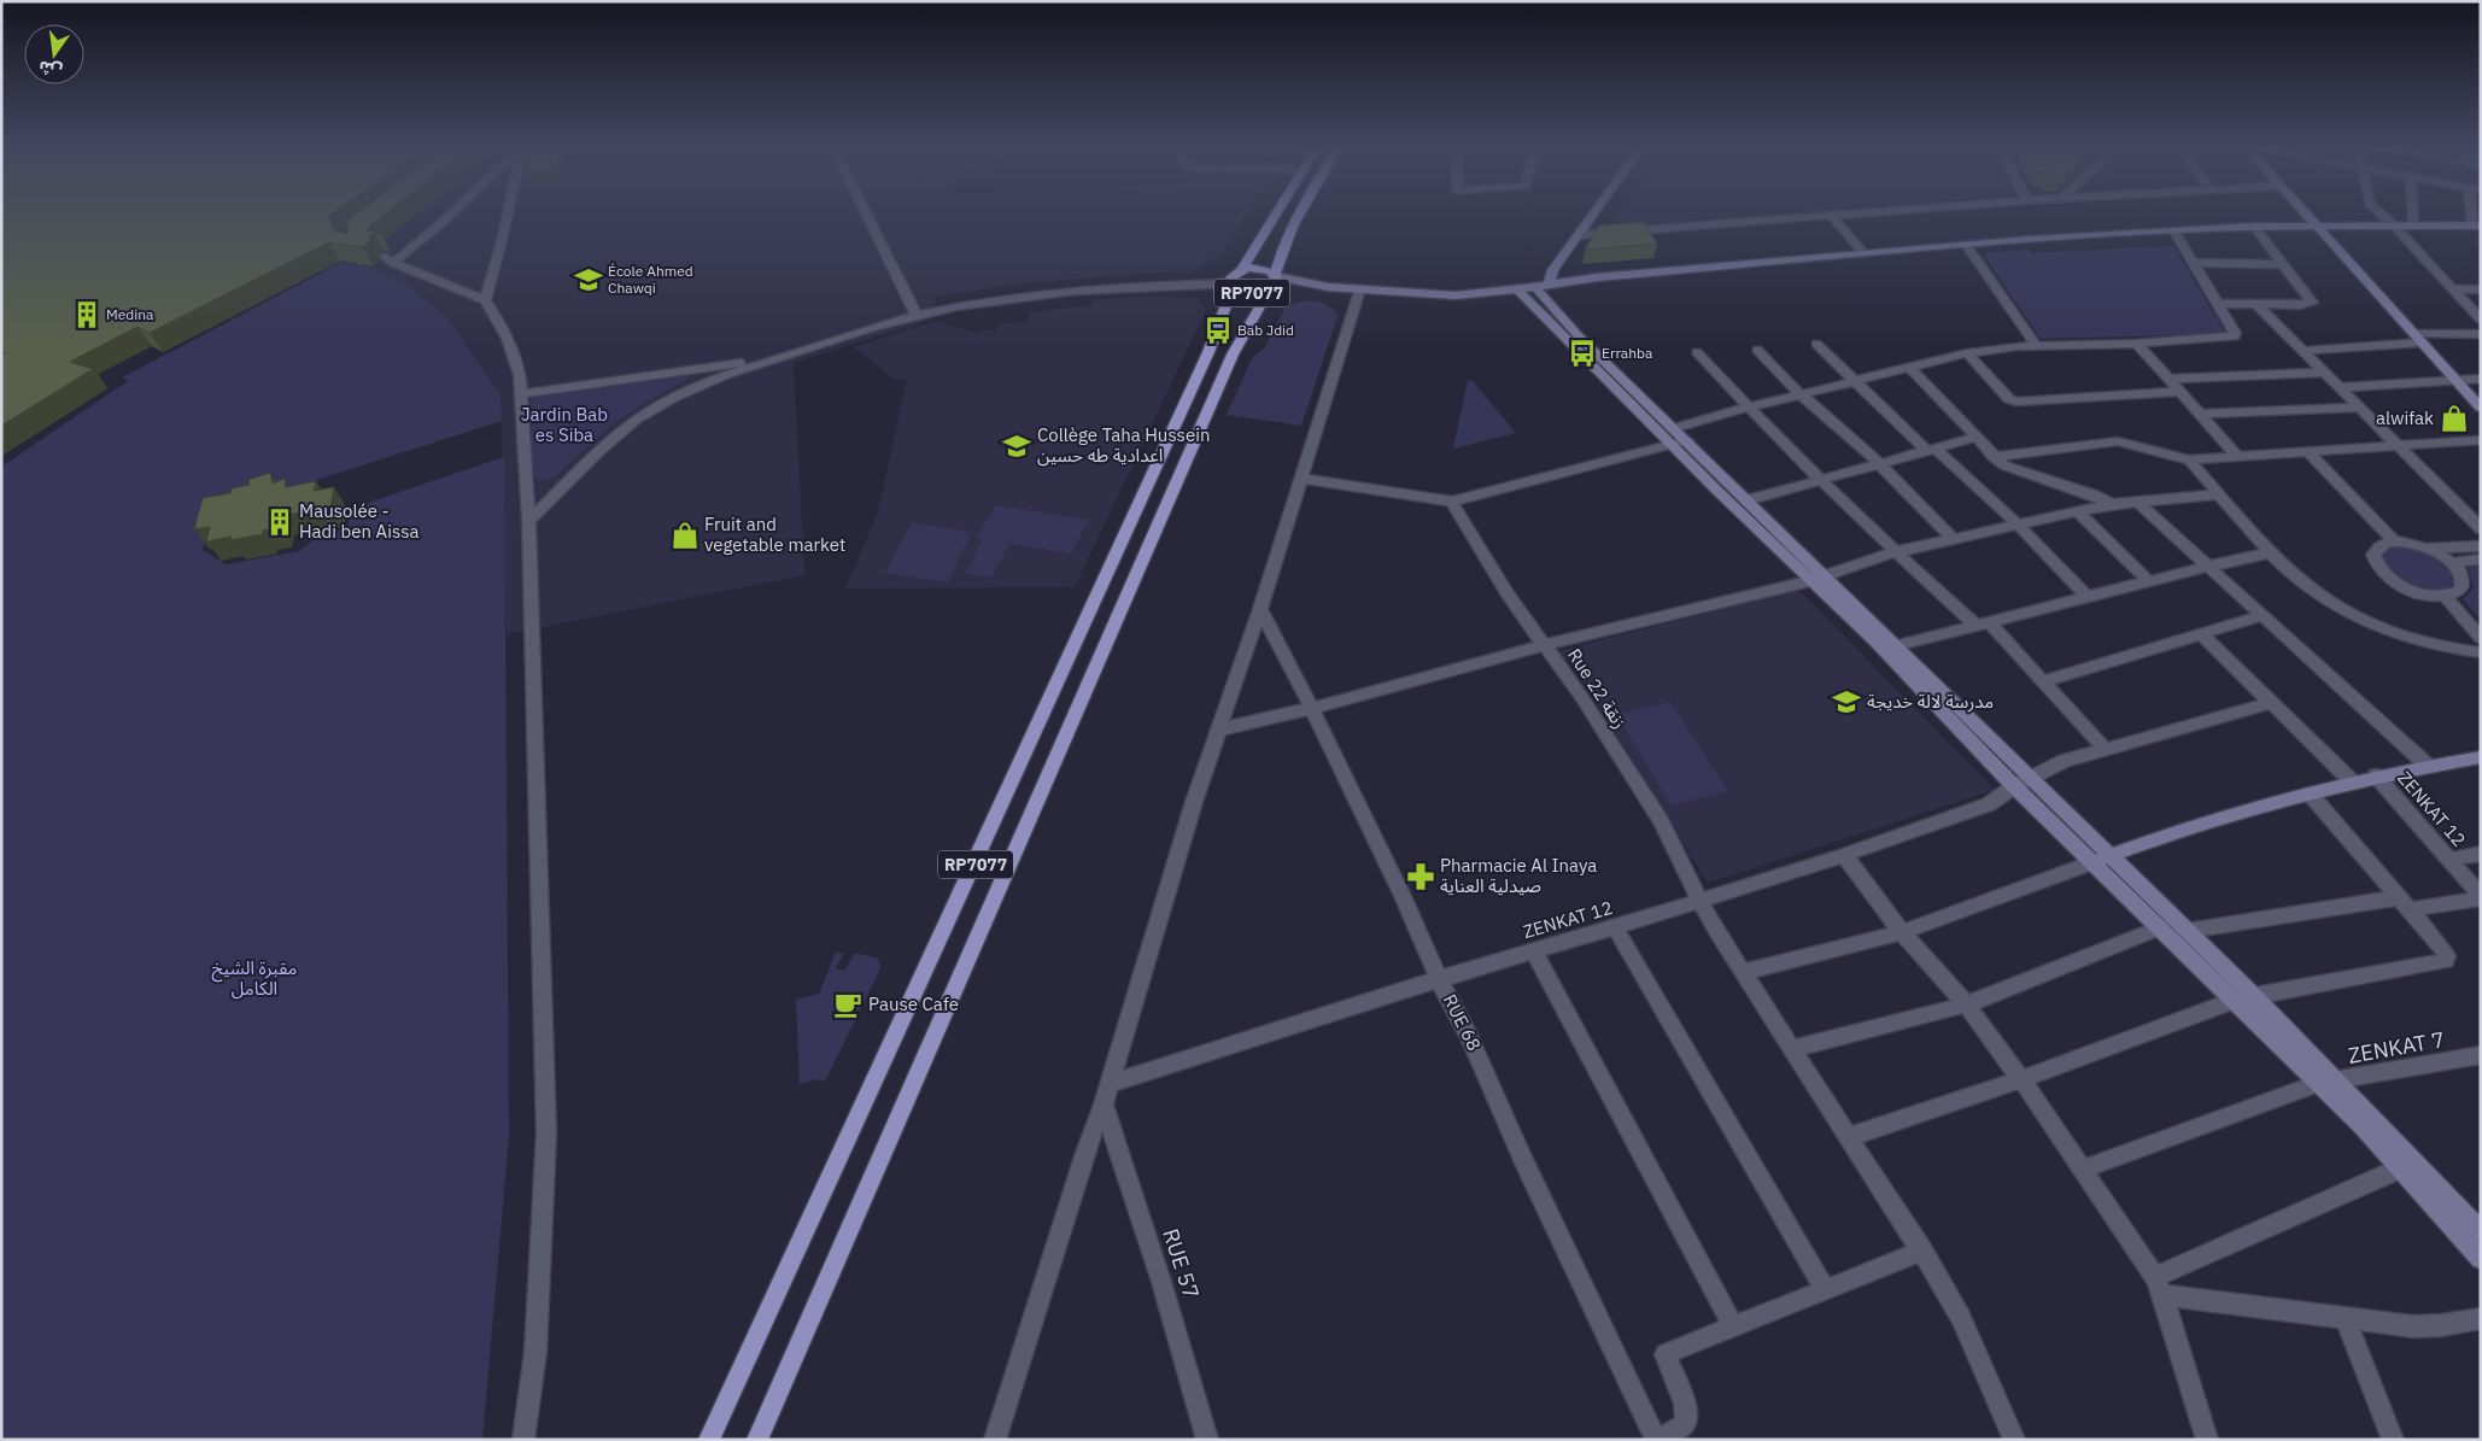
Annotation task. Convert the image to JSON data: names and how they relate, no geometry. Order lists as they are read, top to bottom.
{
  "streets": {
    "main road": ["RP7077"],
    "street": [
      "Rue 22 زنقة",
      "ZENKAT 12",
      "RUE 68",
      "ZENKAT 7",
      "RUE 57"
    ]
  },
  "crossings": [
    ["Rue 22 زنقة", "ZENKAT 12"],
    ["ZENKAT 12", "RUE 68"]
  ],
  "parks": ["Jardin Bab es Siba", "مقبرة الشيخ الكامل"],
  "places": {
    "school or university": ["École Ahmed Chawqi", "Collège Taha Hussein اعدادية طه حسين", "مدرسة لالة خديجة"],
    "building": ["Medina", "Mausolée - Hadi ben Aissa"],
    "bus stop": ["Bab Jdid", "Errahba"],
    "shop": ["alwifak", "Fruit and vegetable market"],
    "pharmacy": ["Pharmacie Al Inaya صيدلية العناية"],
    "cafe": ["Pause Cafe"]
  },
  "north": "bottom"
}
